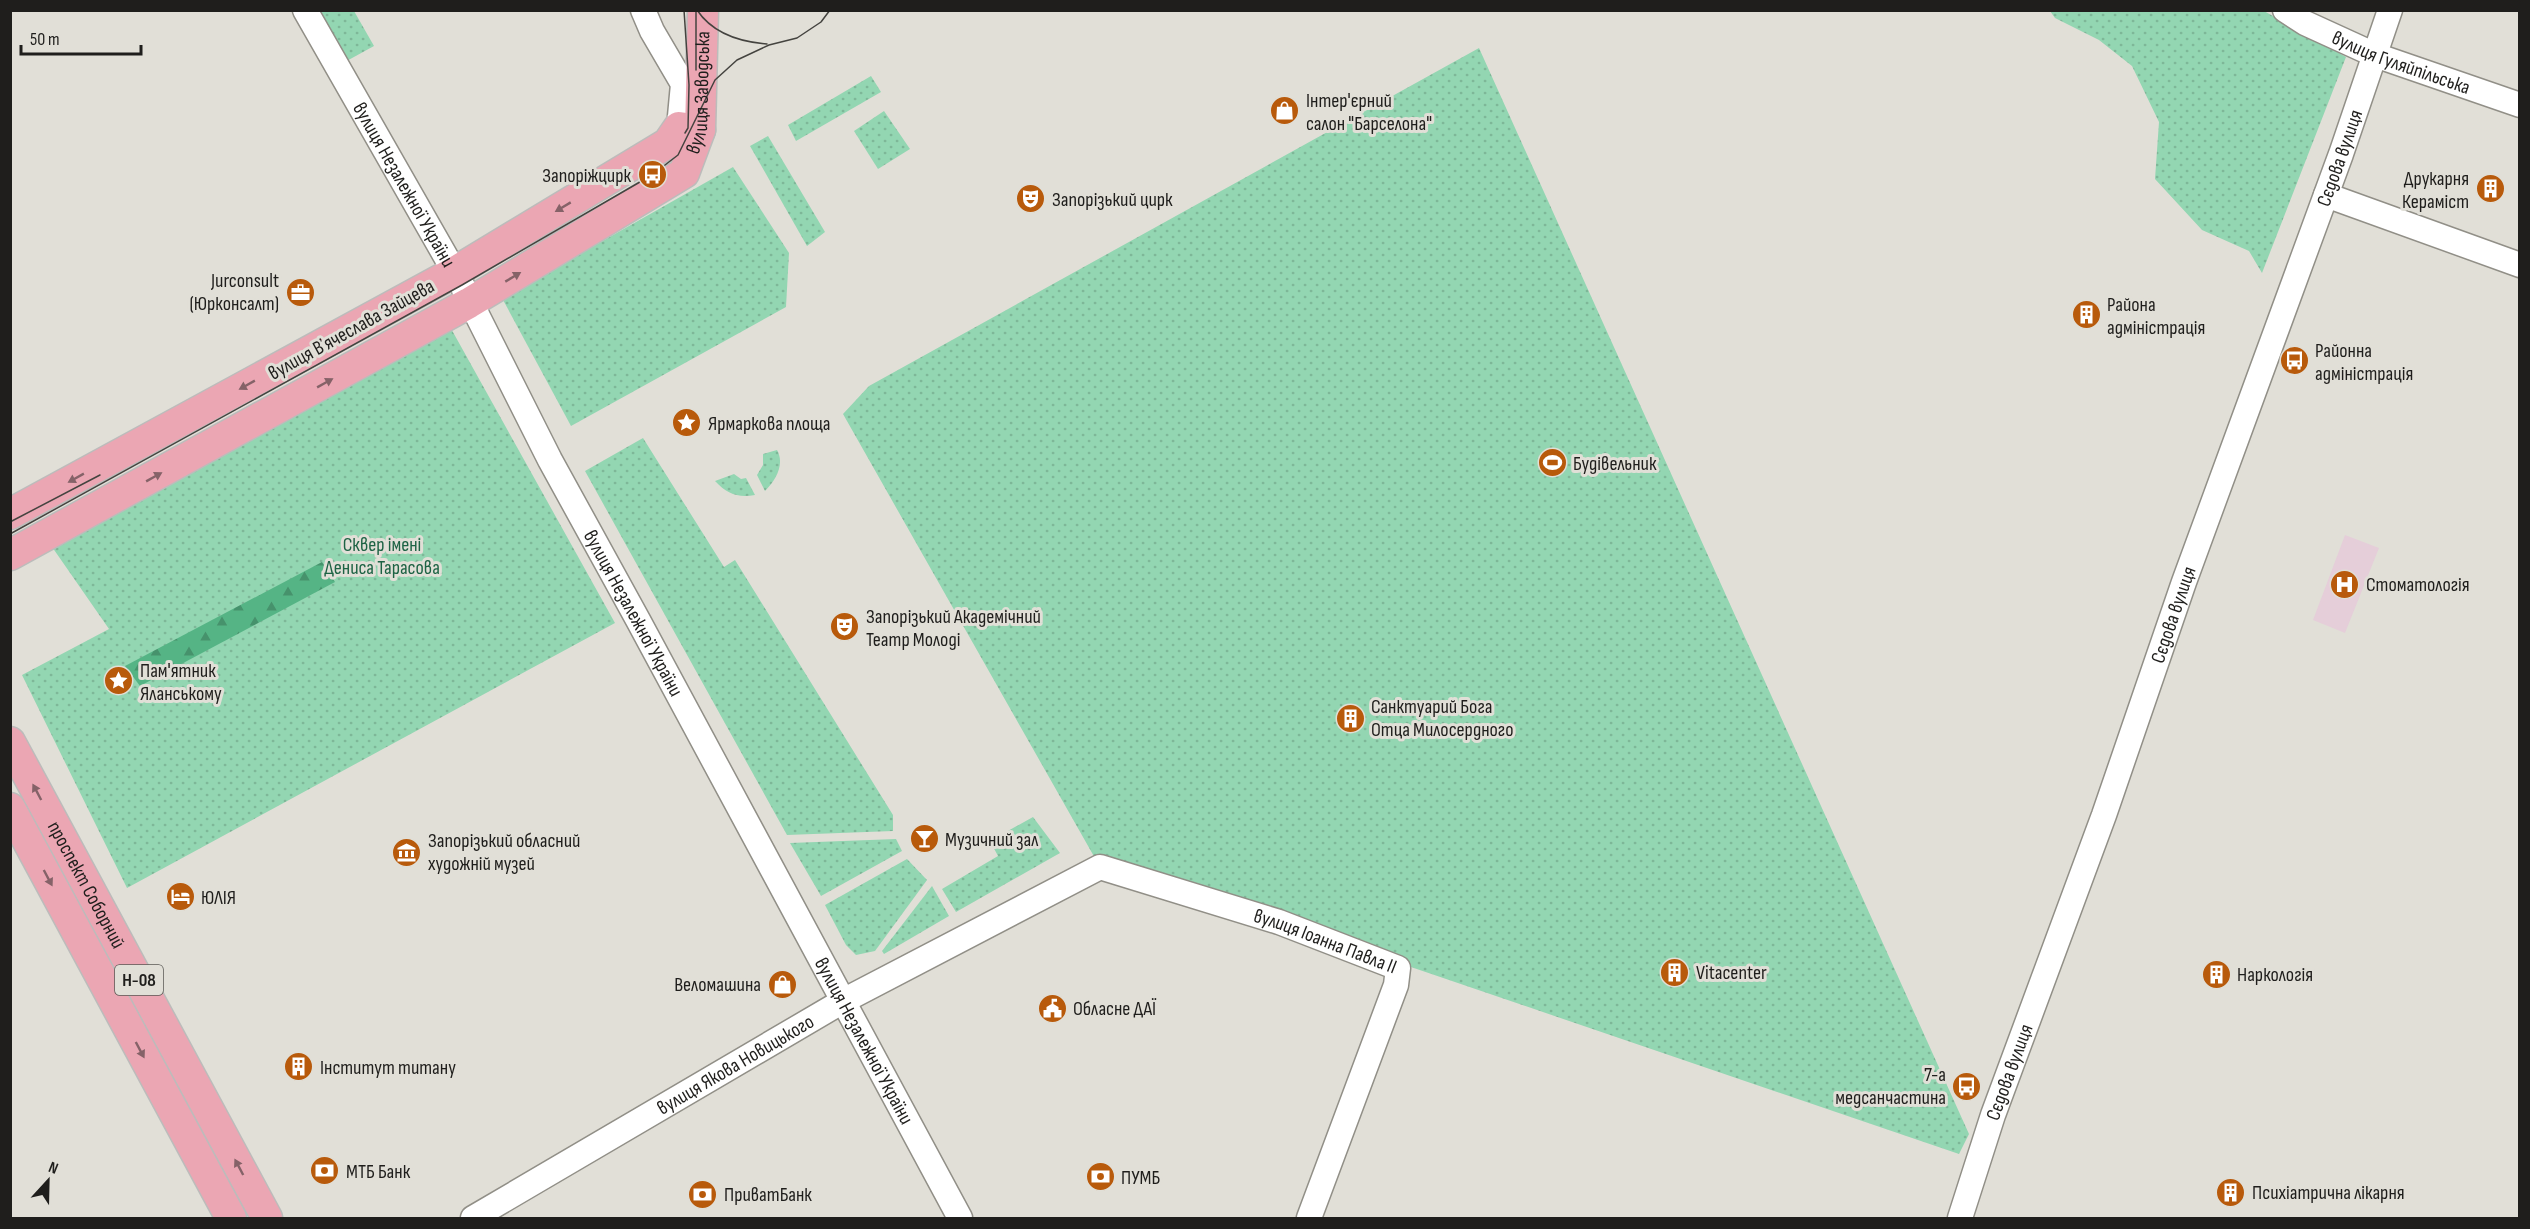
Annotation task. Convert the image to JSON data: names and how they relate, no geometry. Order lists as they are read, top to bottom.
{
  "streets": {
    "main road": [
      "вулиця Заводська",
      "вулиця Вʼячеслава Зайцева",
      "проспект Соборний",
      "Н-08"
    ],
    "street": [
      "вулиця Гуляйпільська",
      "Сєдова вулиця",
      "вулиця Незалежної України",
      "вулиця Іоанна Павла ІІ",
      "вулиця Якова Новицького"
    ]
  },
  "crossings": [
    ["вулиця Гуляйпільська", "Сєдова вулиця"],
    ["вулиця Заводська", "вулиця Вʼячеслава Зайцева"],
    ["вулиця Незалежної України", "вулиця Вʼячеслава Зайцева"],
    ["вулиця Незалежної України", "вулиця Якова Новицького"],
    ["вулиця Іоанна Павла ІІ", "вулиця Якова Новицького"]
  ],
  "parks": ["Сквер імені Дениса Тарасова"],
  "places": {
    "shop": ["Інтер'єрний салон \"Барселона\"", "Веломашина"],
    "bus stop": ["Запоріжцирк", "Районна адміністрація", "7-а медсанчастина"],
    "building": [
      "Друкарня Кераміст",
      "Района адміністрація",
      "Санктуарий Бога Отца Милосердного",
      "Vitacenter",
      "Наркологія",
      "Інститут титану",
      "Психіатрична лікарня"
    ],
    "theatre": ["Запорізький цирк", "Запорізький Академічний Театр Молоді"],
    "office": ["Jurconsult (Юрконсалт)"],
    "place": ["Ярмаркова площа", "Пам'ятник Яланському"],
    "sports": ["Будівельник"],
    "hospital": ["Стоматологія"],
    "bar": ["Музичний зал"],
    "museum": ["Запорізький обласний художній музей"],
    "hotel": ["ЮЛІЯ"],
    "public building": ["Обласне ДАЇ"],
    "bank": ["МТБ Банк", "ПУМБ", "ПриватБанк"]
  },
  "scale_bar": "50 m",
  "north": "top"
}
